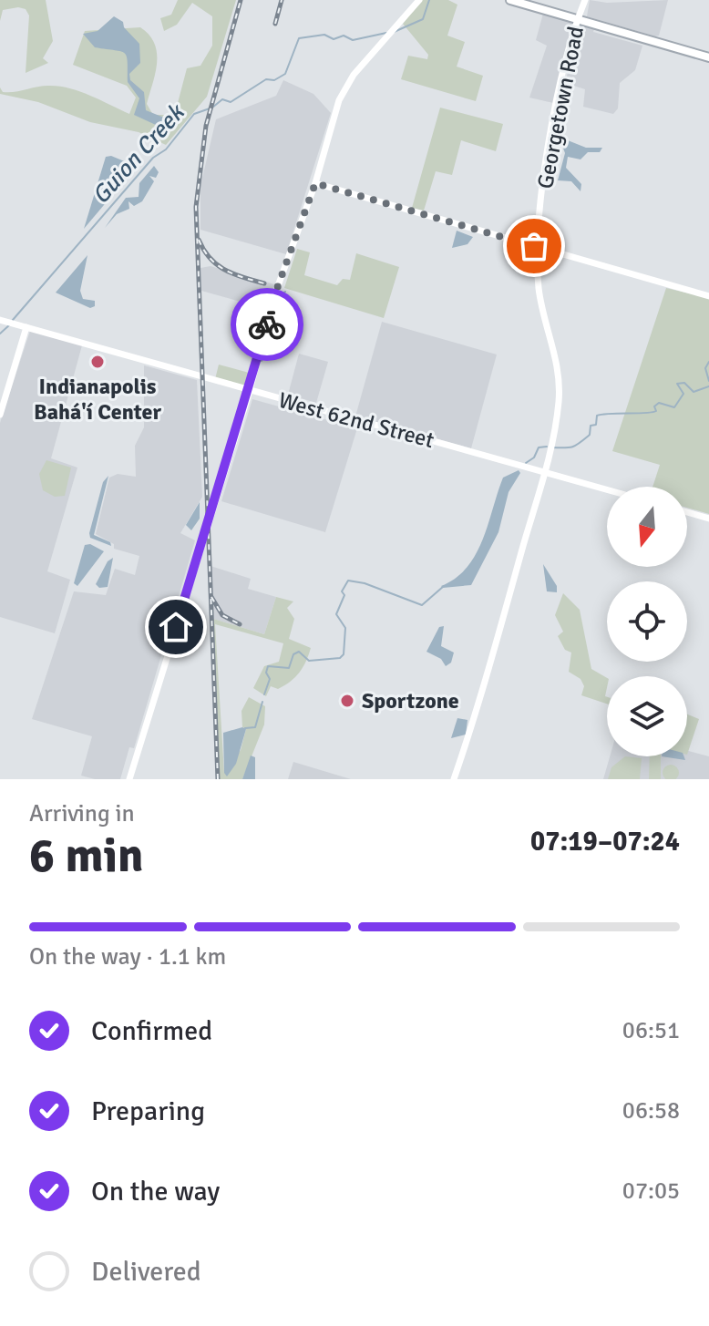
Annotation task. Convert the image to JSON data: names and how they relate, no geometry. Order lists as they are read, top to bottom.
{
  "streets": {
    "street": ["Georgetown Road", "West 62nd Street"]
  },
  "crossings": [
    ["Georgetown Road", "West 62nd Street"]
  ],
  "water": ["Guion Creek"],
  "places": ["Indianapolis Bahá'í Center", "Sportzone"],
  "north": "bottom",
  "page": {
    "heading": ["6 min", "Arriving in", "07:19–07:24"],
    "bar": "On the way · 1.1 km",
    "list": [
      ["Confirmed", "06:51"],
      ["Preparing", "06:58"],
      ["On the way", "07:05"],
      "Delivered"
    ]
  }
}
